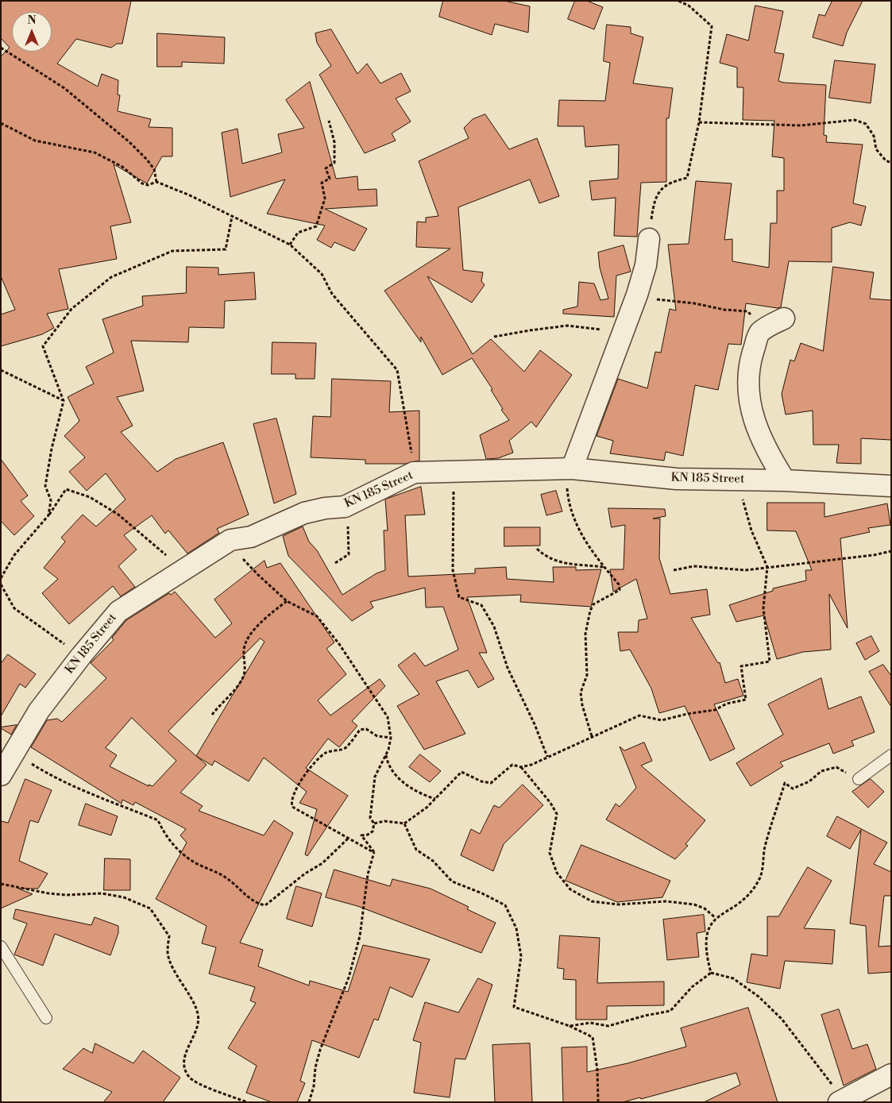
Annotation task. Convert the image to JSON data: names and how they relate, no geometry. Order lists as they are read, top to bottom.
{
  "streets": {
    "street": ["KN 185 Street"]
  },
  "north": "top"
}
